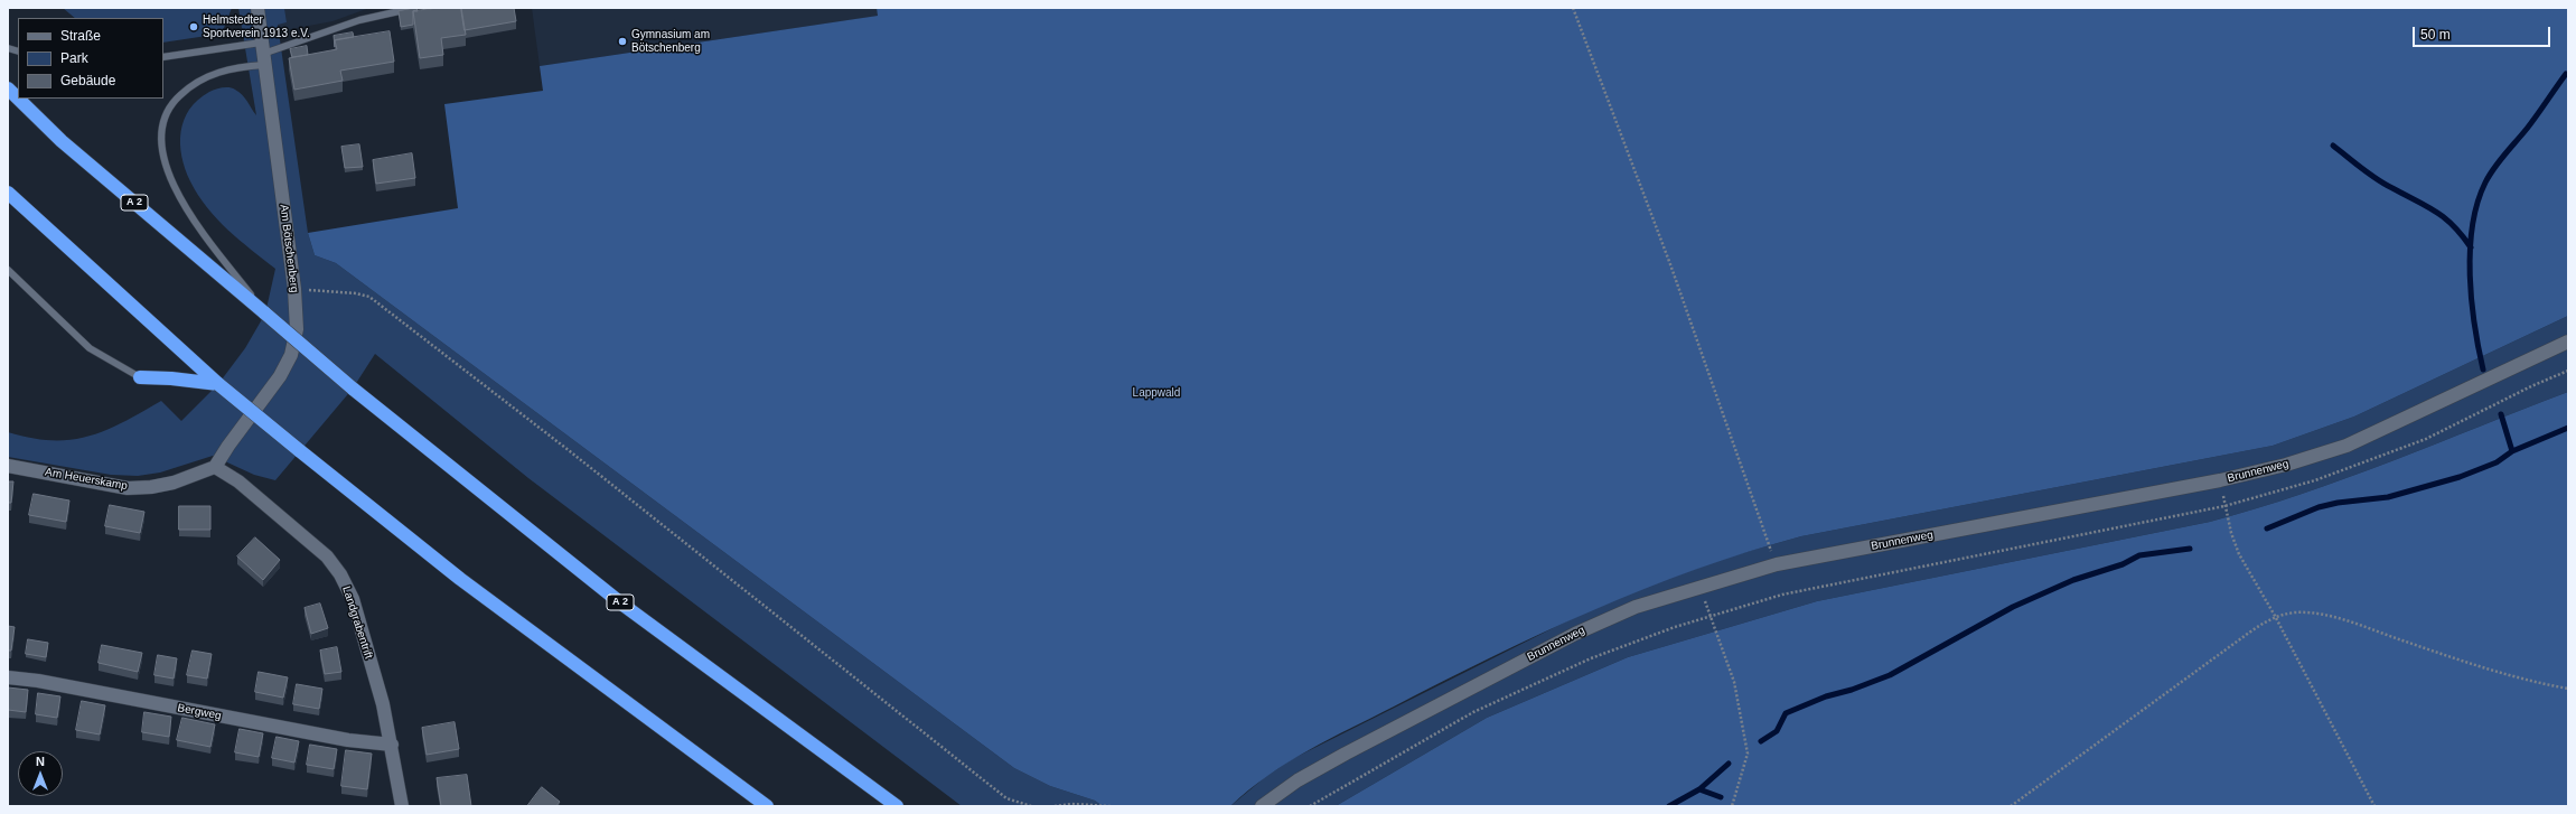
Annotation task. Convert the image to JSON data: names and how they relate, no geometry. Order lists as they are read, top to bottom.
{
  "streets": {
    "highway": ["A 2"],
    "street": [
      "Am Bötschenberg",
      "Brunnenweg",
      "Am Heuerskamp",
      "Landgrabentrift",
      "Bergweg"
    ]
  },
  "crossings": [
    ["Am Bötschenberg", "Am Heuerskamp"],
    ["Am Bötschenberg", "Landgrabentrift"],
    ["Am Heuerskamp", "Landgrabentrift"],
    ["Landgrabentrift", "Bergweg"]
  ],
  "parks": ["Lappwald"],
  "places": ["Helmstedter Sportverein 1913 e.V.", "Gymnasium am Bötschenberg"],
  "legend": ["Straße", "Park", "Gebäude"],
  "scale_bar": "50 m",
  "north": "top"
}
